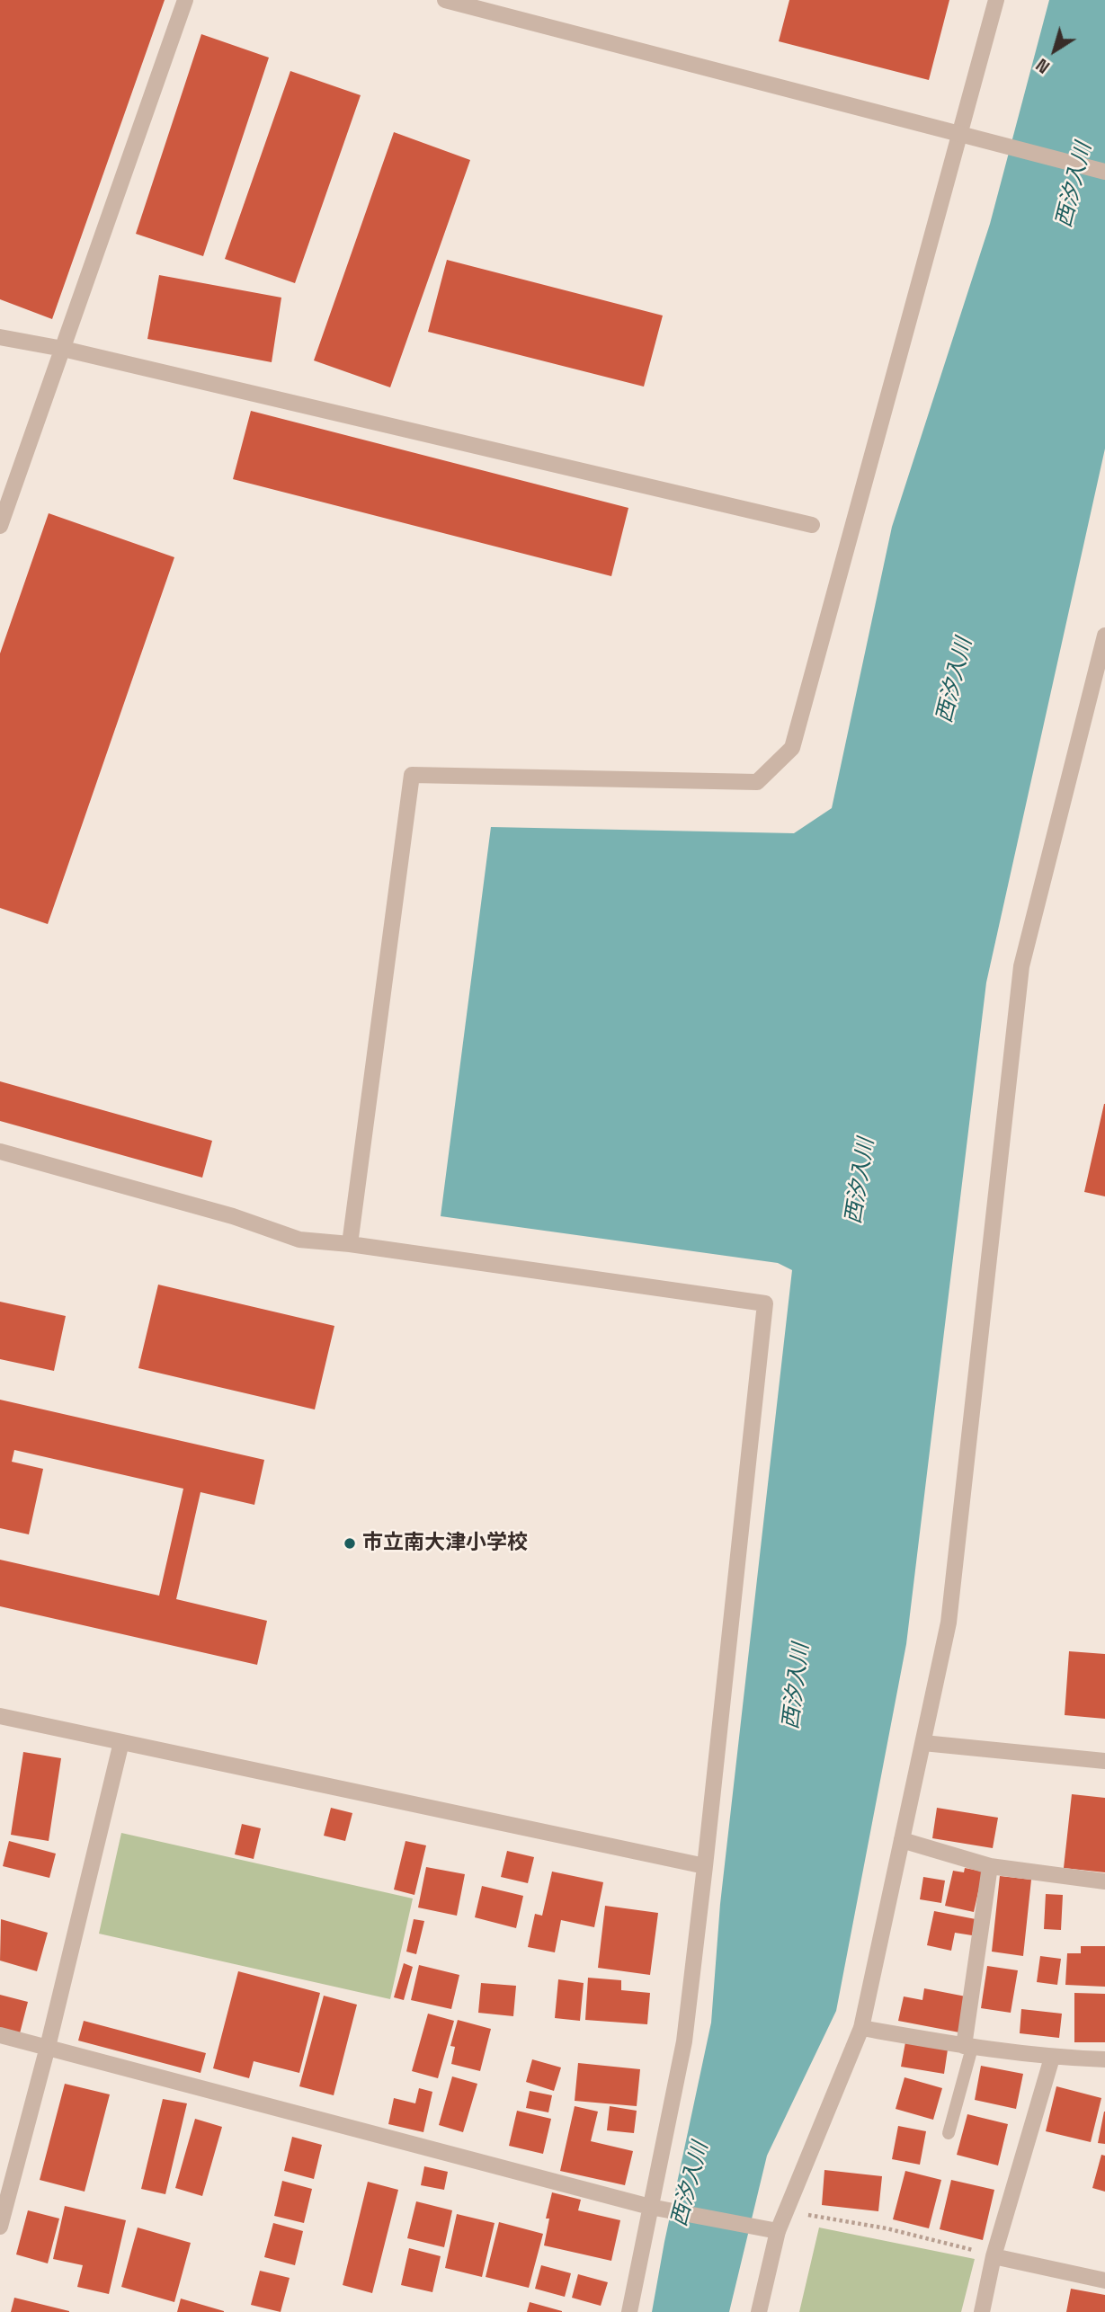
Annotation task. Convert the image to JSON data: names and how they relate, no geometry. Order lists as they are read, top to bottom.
{
  "water": ["西汐入川"],
  "places": ["市立南大津小学校"],
  "north": "bottom left"
}
